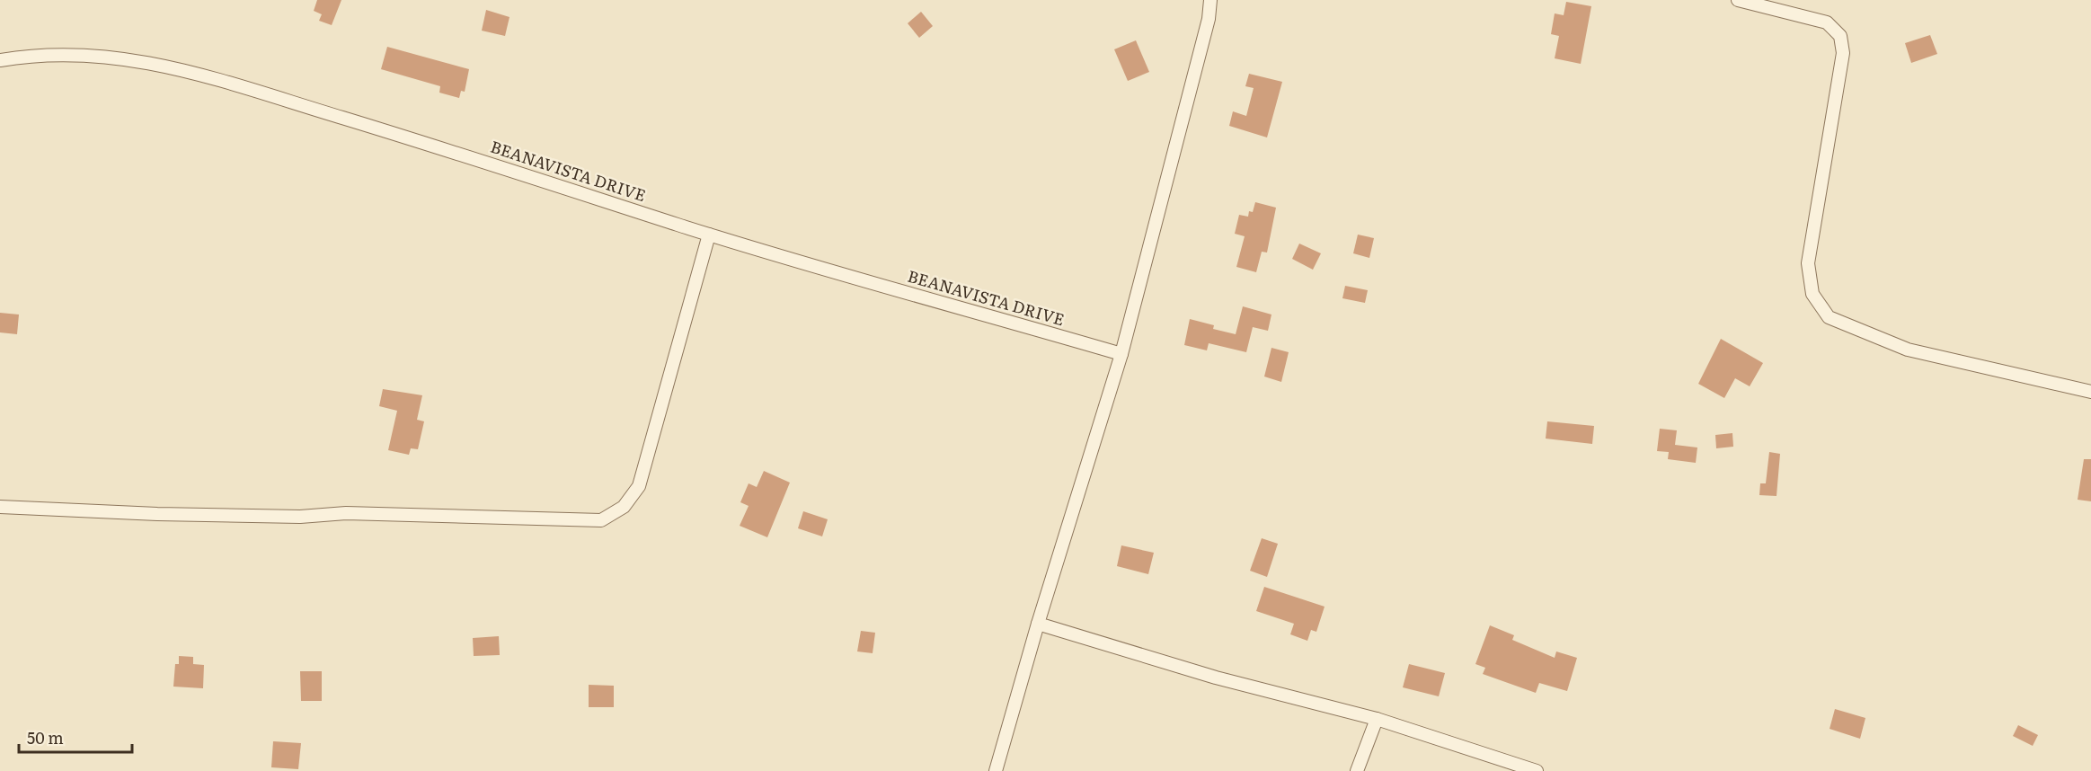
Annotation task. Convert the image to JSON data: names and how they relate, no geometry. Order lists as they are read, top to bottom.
{
  "streets": {
    "street": ["BEANAVISTA DRIVE"]
  },
  "scale_bar": "50 m"
}
